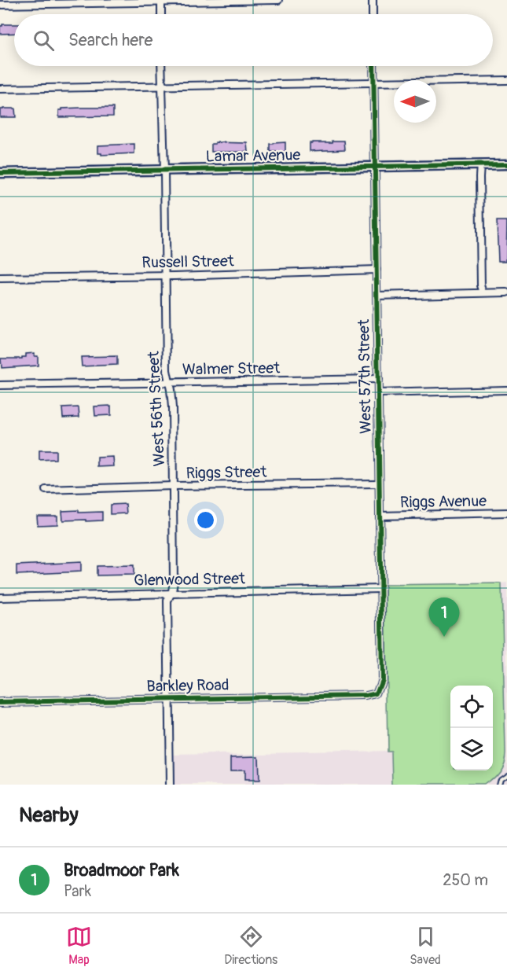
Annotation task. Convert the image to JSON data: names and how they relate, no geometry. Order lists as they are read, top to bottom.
{
  "streets": {
    "street": [
      "Lamar Avenue",
      "Russell Street",
      "Walmer Street",
      "West 57th Street",
      "West 56th Street",
      "Riggs Street",
      "Riggs Avenue",
      "Glenwood Street",
      "Barkley Road"
    ]
  },
  "crossings": [
    ["Lamar Avenue", "West 57th Street"],
    ["Lamar Avenue", "West 56th Street"],
    ["Russell Street", "West 57th Street"],
    ["Russell Street", "West 56th Street"],
    ["Walmer Street", "West 57th Street"],
    ["Walmer Street", "West 56th Street"],
    ["West 57th Street", "Riggs Street"],
    ["West 57th Street", "Riggs Avenue"],
    ["West 57th Street", "Glenwood Street"],
    ["West 57th Street", "Barkley Road"],
    ["West 56th Street", "Riggs Street"],
    ["West 56th Street", "Glenwood Street"],
    ["West 56th Street", "Barkley Road"]
  ],
  "north": "left",
  "page": {
    "search": "Search here",
    "pins": "1",
    "heading": "Nearby",
    "list": [
      {
        "mark": "1",
        "name": "Broadmoor Park",
        "note": "Park",
        "value": "250 m"
      }
    ],
    "nav": ["Map", "Directions", "Saved"]
  }
}
